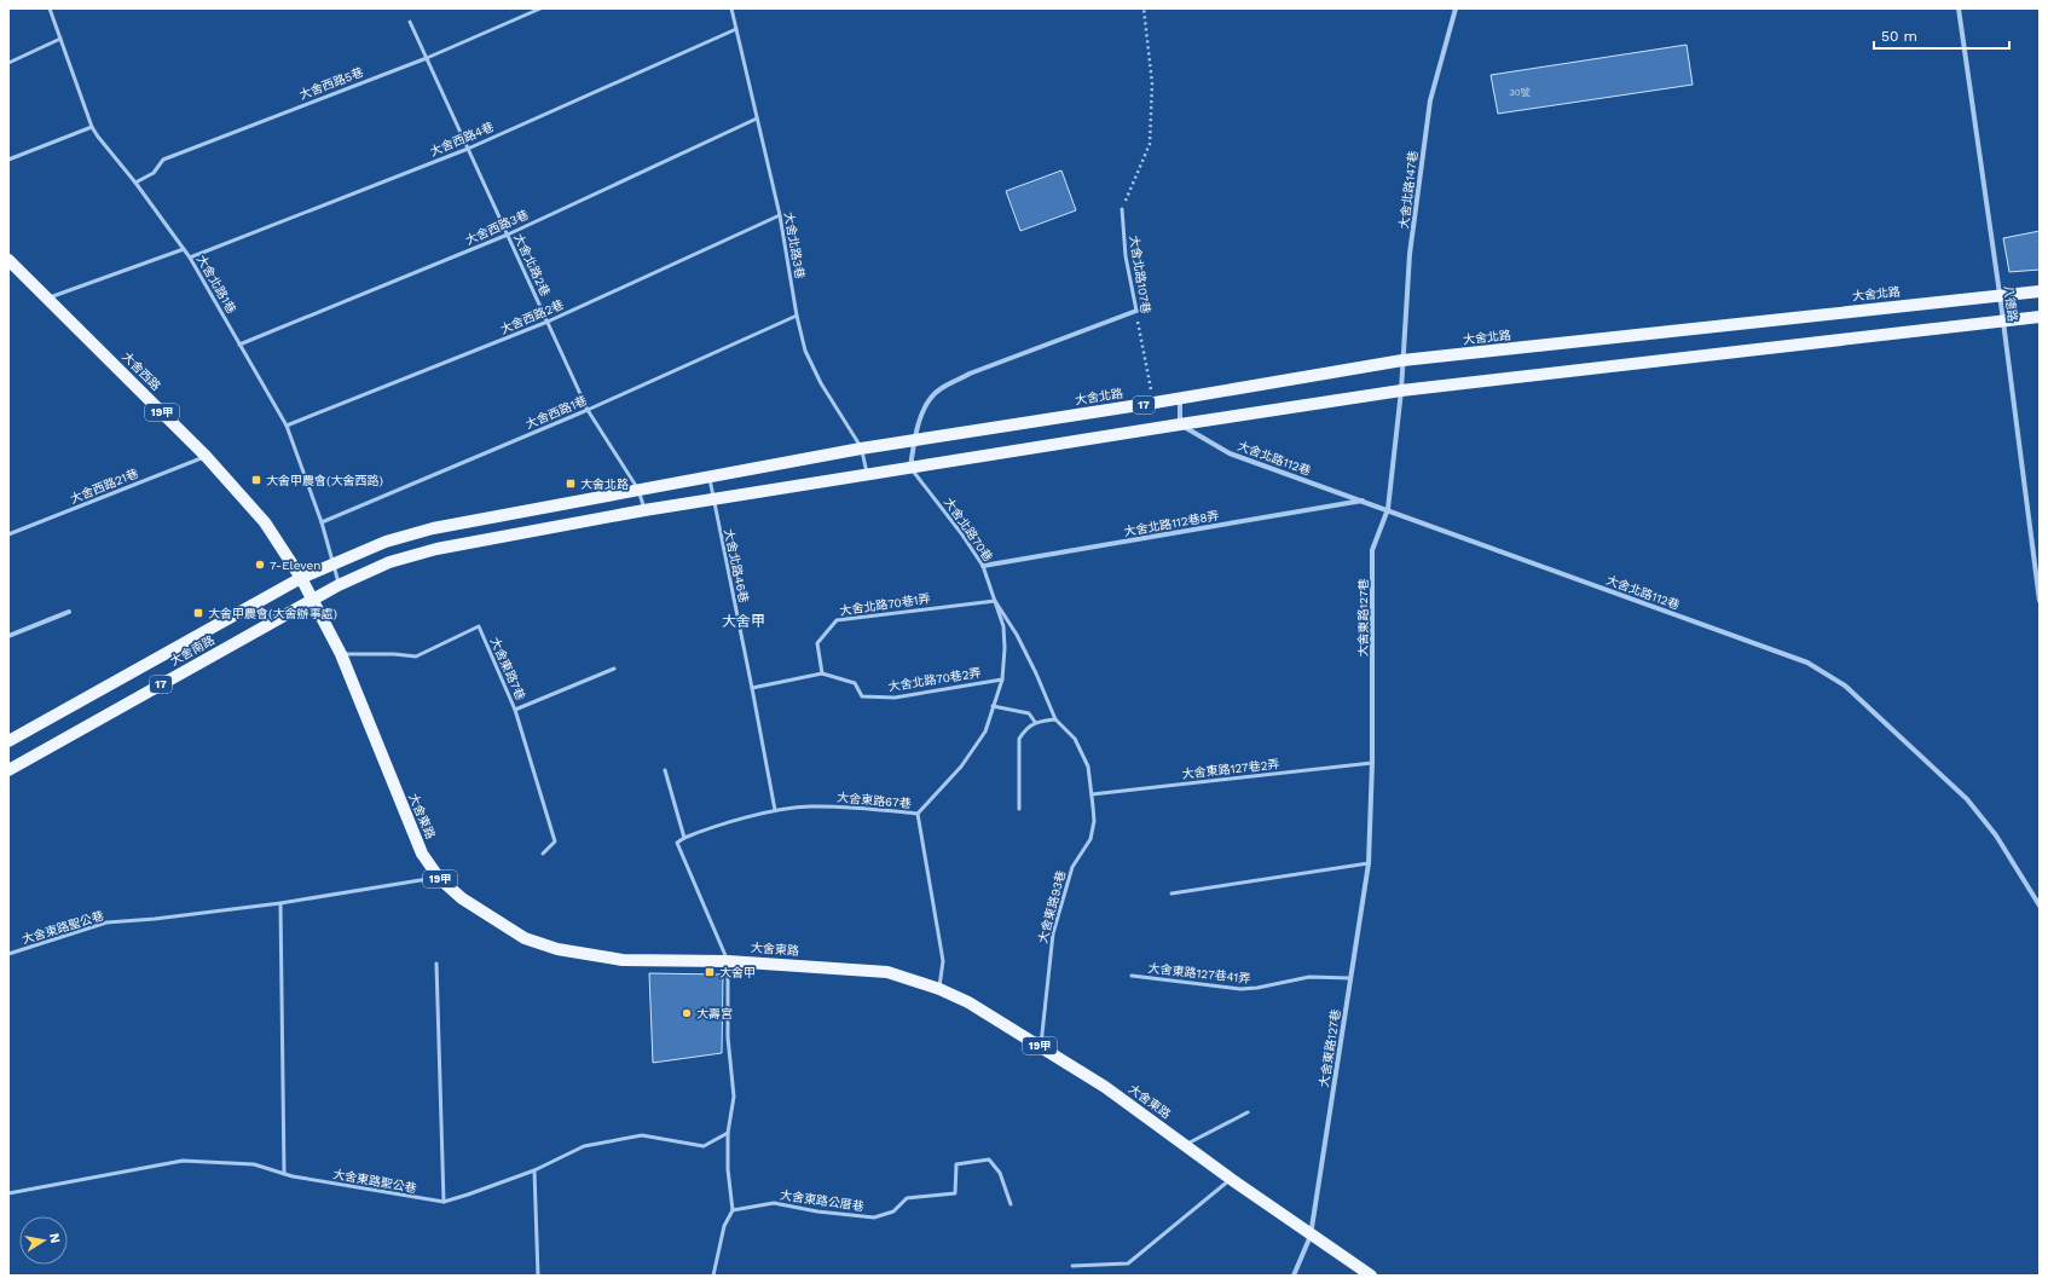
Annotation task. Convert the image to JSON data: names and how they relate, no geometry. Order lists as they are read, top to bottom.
{
  "streets": {
    "main road": [
      "大舍北路",
      "大舍西路",
      "17",
      "19甲",
      "大舍南路",
      "大舍東路"
    ],
    "street": [
      "大舍北路147巷",
      "八德路",
      "大舍北路112巷",
      "大舍北路112巷8弄",
      "大舍東路127巷"
    ],
    "lane": [
      "大舍西路5巷",
      "大舍西路4巷",
      "大舍西路3巷",
      "大舍北路3巷",
      "大舍北路2巷",
      "大舍北路107巷",
      "大舍北路1巷",
      "大舍西路2巷",
      "大舍西路1巷",
      "大舍西路21巷",
      "大舍北路70巷",
      "大舍北路46巷",
      "大舍北路70巷1弄",
      "大舍東路7巷",
      "大舍北路70巷2弄",
      "大舍東路127巷2弄",
      "大舍東路67巷",
      "大舍東路93巷",
      "大舍東路聖公巷",
      "大舍東路127巷41弄",
      "大舍東路公厝巷"
    ]
  },
  "crossings": [
    ["大舍西路5巷", "大舍北路2巷"],
    ["大舍西路5巷", "大舍北路1巷"],
    ["大舍西路4巷", "大舍北路3巷"],
    ["大舍西路4巷", "大舍北路2巷"],
    ["大舍西路4巷", "大舍北路1巷"],
    ["大舍北路147巷", "大舍北路"],
    ["大舍北路147巷", "大舍東路127巷"],
    ["大舍西路3巷", "大舍北路3巷"],
    ["大舍西路3巷", "大舍北路2巷"],
    ["大舍西路3巷", "大舍北路1巷"],
    ["大舍北路3巷", "大舍北路"],
    ["大舍北路3巷", "大舍西路2巷"],
    ["大舍北路3巷", "17"],
    ["大舍北路3巷", "大舍西路1巷"],
    ["大舍北路2巷", "大舍北路"],
    ["大舍北路2巷", "大舍西路2巷"],
    ["大舍北路2巷", "17"],
    ["大舍北路2巷", "大舍西路1巷"],
    ["大舍北路107巷", "大舍北路"],
    ["大舍北路1巷", "大舍北路"],
    ["大舍北路1巷", "大舍西路2巷"],
    ["大舍北路1巷", "17"],
    ["大舍北路1巷", "大舍西路1巷"],
    ["大舍北路", "八德路"],
    ["大舍北路", "大舍西路"],
    ["大舍北路", "17"],
    ["大舍北路", "大舍北路46巷"],
    ["大舍北路", "大舍南路"],
    ["大舍北路", "大舍東路"],
    ["八德路", "17"],
    ["大舍西路", "大舍西路21巷"],
    ["大舍西路", "大舍南路"],
    ["大舍西路", "大舍東路"],
    ["17", "大舍北路112巷"],
    ["17", "大舍北路70巷"],
    ["17", "大舍北路46巷"],
    ["17", "大舍東路127巷"],
    ["17", "大舍南路"],
    ["17", "大舍東路"],
    ["大舍北路112巷", "大舍北路112巷8弄"],
    ["大舍北路112巷", "大舍東路127巷"],
    ["大舍北路112巷8弄", "大舍北路70巷"],
    ["大舍北路70巷", "大舍北路70巷1弄"],
    ["大舍北路70巷", "大舍北路70巷2弄"],
    ["大舍北路70巷", "大舍東路67巷"],
    ["大舍北路70巷", "大舍東路93巷"],
    ["大舍北路46巷", "大舍東路67巷"],
    ["大舍北路70巷1弄", "大舍北路70巷2弄"],
    ["大舍北路70巷1弄", "大舍東路93巷"],
    ["大舍東路127巷", "大舍東路127巷2弄"],
    ["大舍東路127巷", "大舍東路"],
    ["大舍東路127巷", "大舍東路127巷41弄"],
    ["大舍南路", "大舍東路"],
    ["大舍東路7巷", "大舍東路"],
    ["大舍東路127巷2弄", "大舍東路93巷"],
    ["大舍東路67巷", "大舍東路"],
    ["大舍東路", "大舍東路93巷"],
    ["大舍東路", "大舍東路聖公巷"]
  ],
  "districts": ["大舍甲"],
  "places": {
    "transit": [
      "大舍甲農會(大舍西路)",
      "大舍北路",
      "大舍甲農會(大舍辦事處)",
      "大舍甲"
    ],
    "other": ["7-Eleven", "大壽宮"]
  },
  "house_numbers": ["30號"],
  "scale_bar": "50 m",
  "north": "right"
}
